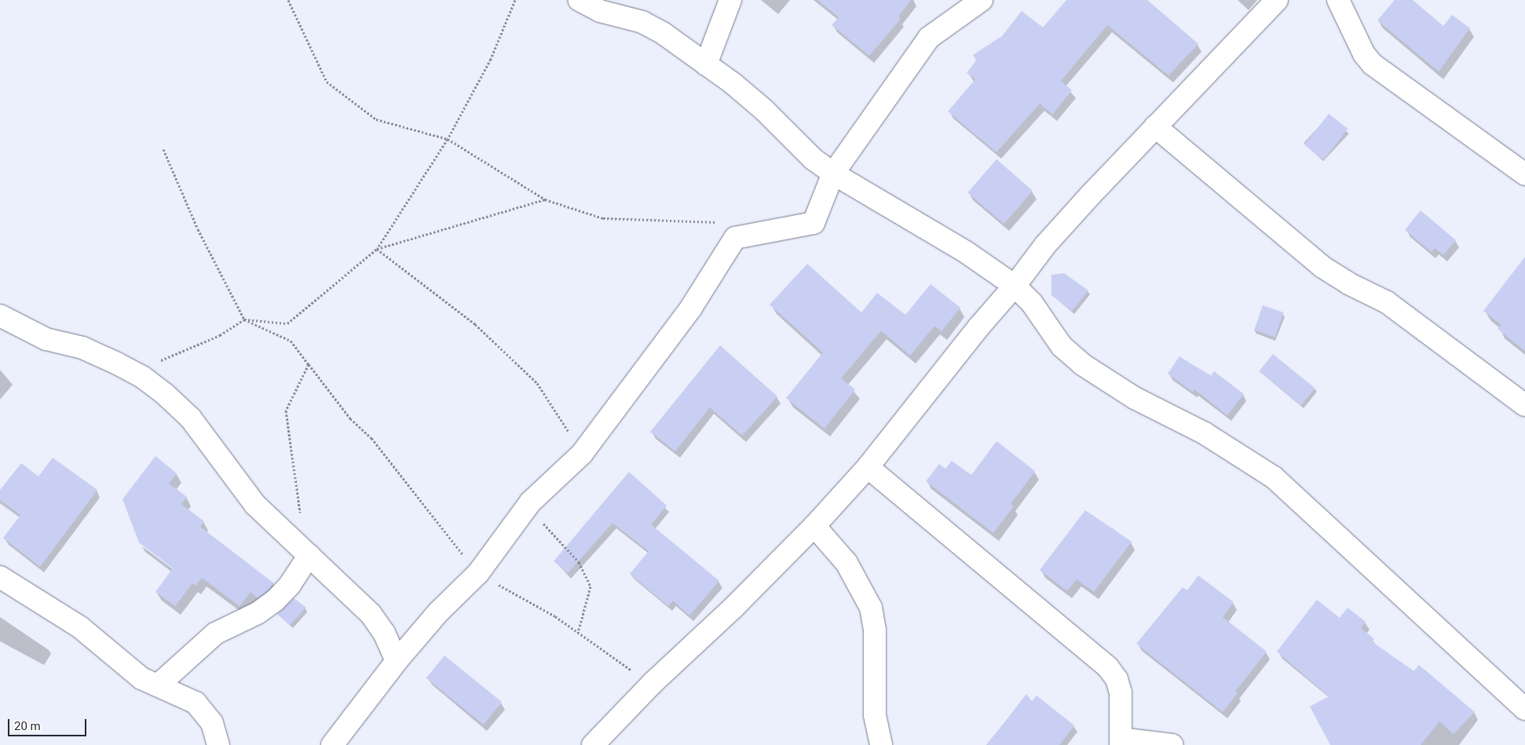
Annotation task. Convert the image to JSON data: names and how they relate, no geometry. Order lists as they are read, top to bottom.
{
  "scale_bar": "20 m"
}
